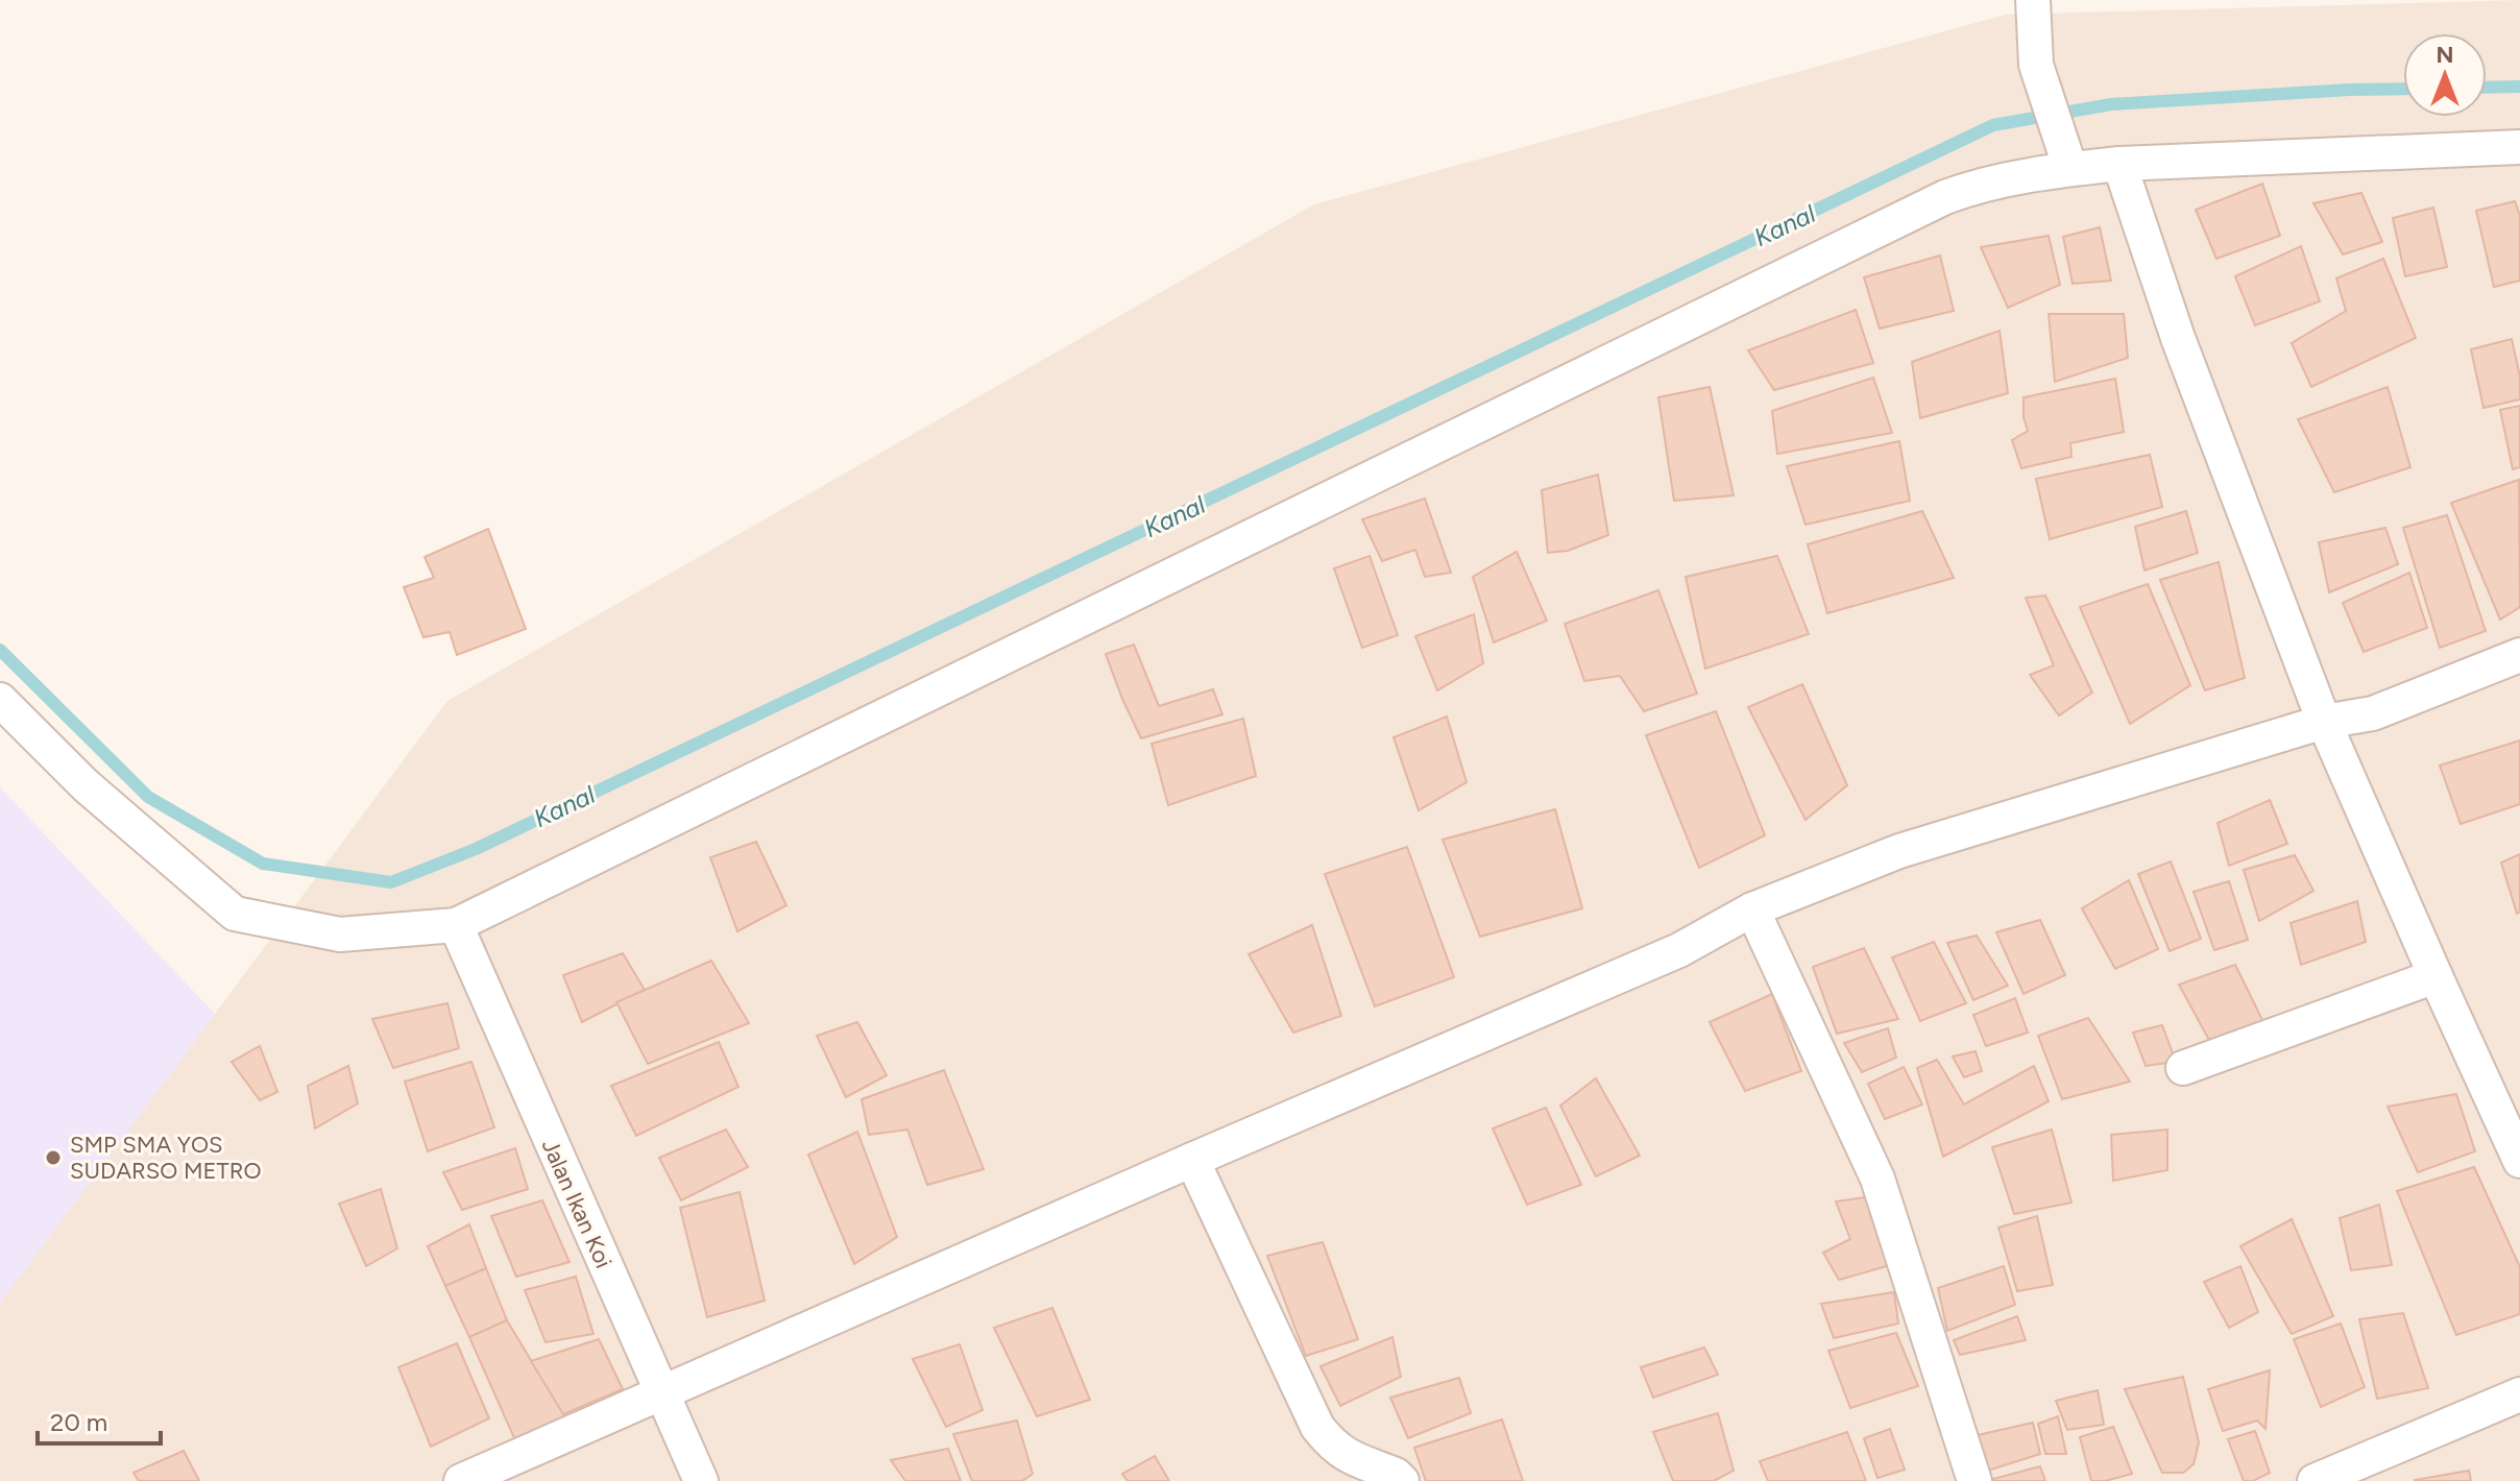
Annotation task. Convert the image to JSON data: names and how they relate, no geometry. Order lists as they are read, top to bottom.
{
  "streets": {
    "street": ["Jalan Ikan Koi"]
  },
  "water": ["Kanal"],
  "places": ["SMP SMA YOS SUDARSO METRO"],
  "scale_bar": "20 m",
  "north": "top"
}
